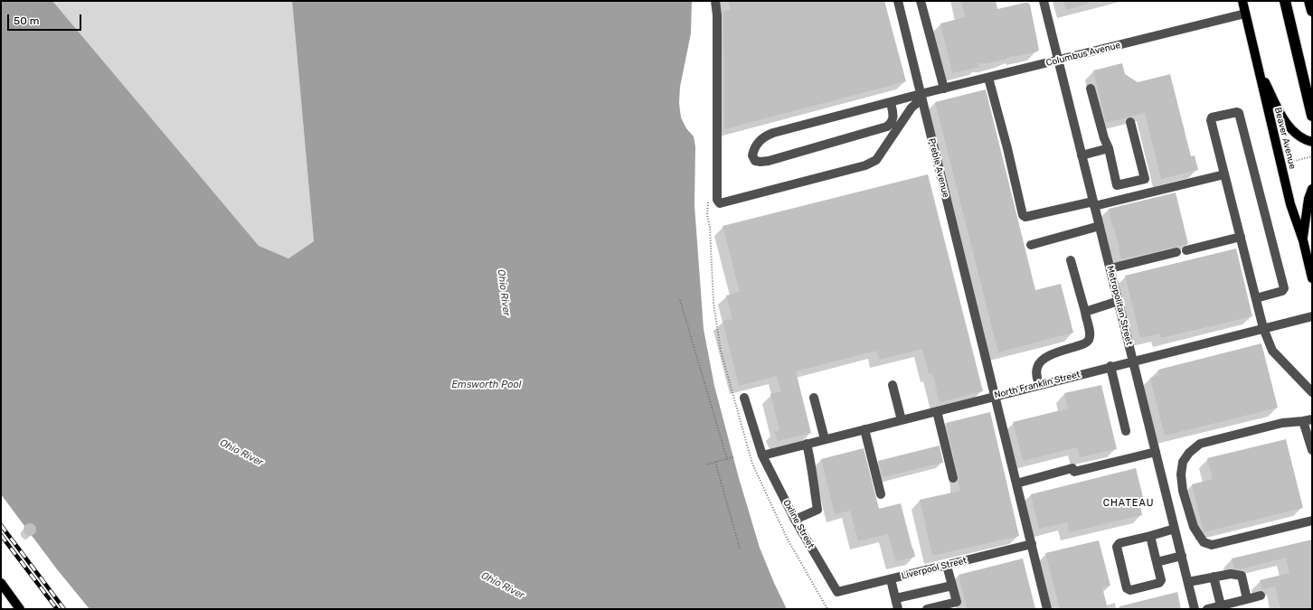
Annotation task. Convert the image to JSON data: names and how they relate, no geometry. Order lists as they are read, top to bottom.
{
  "streets": {
    "main road": ["Beaver Avenue"],
    "street": [
      "Columbus Avenue",
      "Preble Avenue",
      "Metropolitan Street",
      "North Franklin Street",
      "Oxline Street",
      "Liverpool Street"
    ]
  },
  "crossings": [
    ["Columbus Avenue", "Beaver Avenue"],
    ["Columbus Avenue", "Preble Avenue"],
    ["Columbus Avenue", "Metropolitan Street"],
    ["Preble Avenue", "North Franklin Street"],
    ["Preble Avenue", "Liverpool Street"],
    ["Metropolitan Street", "North Franklin Street"],
    ["North Franklin Street", "Oxline Street"],
    ["Oxline Street", "Liverpool Street"]
  ],
  "districts": ["CHATEAU"],
  "water": ["Ohio River", "Emsworth Pool"],
  "scale_bar": "50 m"
}
